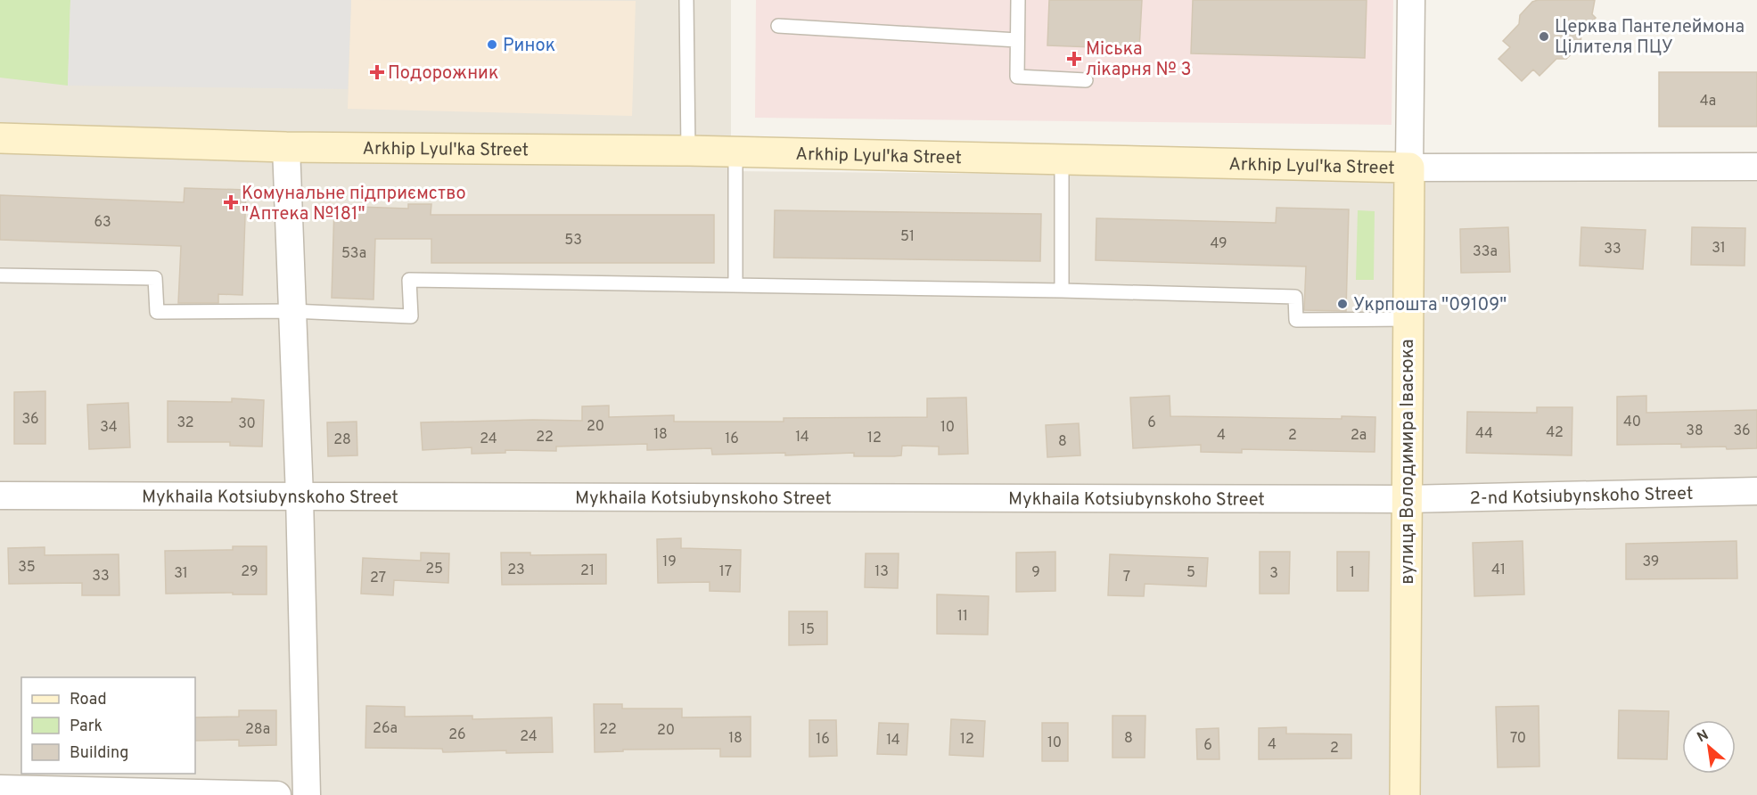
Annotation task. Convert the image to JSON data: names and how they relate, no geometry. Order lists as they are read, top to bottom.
{
  "streets": {
    "street": [
      "Arkhip Lyul'ka Street",
      "вулиця Володимира Івасюка",
      "2-nd Kotsiubynskoho Street",
      "Mykhaila Kotsiubynskoho Street"
    ]
  },
  "crossings": [
    ["Arkhip Lyul'ka Street", "вулиця Володимира Івасюка"],
    ["вулиця Володимира Івасюка", "2-nd Kotsiubynskoho Street"],
    ["вулиця Володимира Івасюка", "Mykhaila Kotsiubynskoho Street"],
    ["2-nd Kotsiubynskoho Street", "Mykhaila Kotsiubynskoho Street"]
  ],
  "places": {
    "other": ["Церква Пантелеймона Цілителя ПЦУ", "Ринок", "Укрпошта \"09109\""],
    "health": ["Міська лікарня № 3", "Подорожник", "Комунальне підприємство \"Аптека №181\""]
  },
  "house_numbers": [
    "4а",
    "63",
    "51",
    "53",
    "49",
    "31",
    "33",
    "33а",
    "53а",
    "36",
    "40",
    "32",
    "6",
    "30",
    "20",
    "34",
    "10",
    "38",
    "36",
    "42",
    "44",
    "18",
    "4",
    "2",
    "2а",
    "22",
    "14",
    "12",
    "24",
    "16",
    "28",
    "8",
    "19",
    "39",
    "35",
    "25",
    "23",
    "41",
    "21",
    "29",
    "17",
    "13",
    "9",
    "5",
    "1",
    "31",
    "3",
    "33",
    "7",
    "27",
    "11",
    "15",
    "26а",
    "28а",
    "22",
    "20",
    "26",
    "24",
    "18",
    "8",
    "70",
    "16",
    "12",
    "14",
    "10",
    "4",
    "6",
    "2"
  ],
  "legend": ["Road", "Park", "Building"],
  "north": "top left"
}
